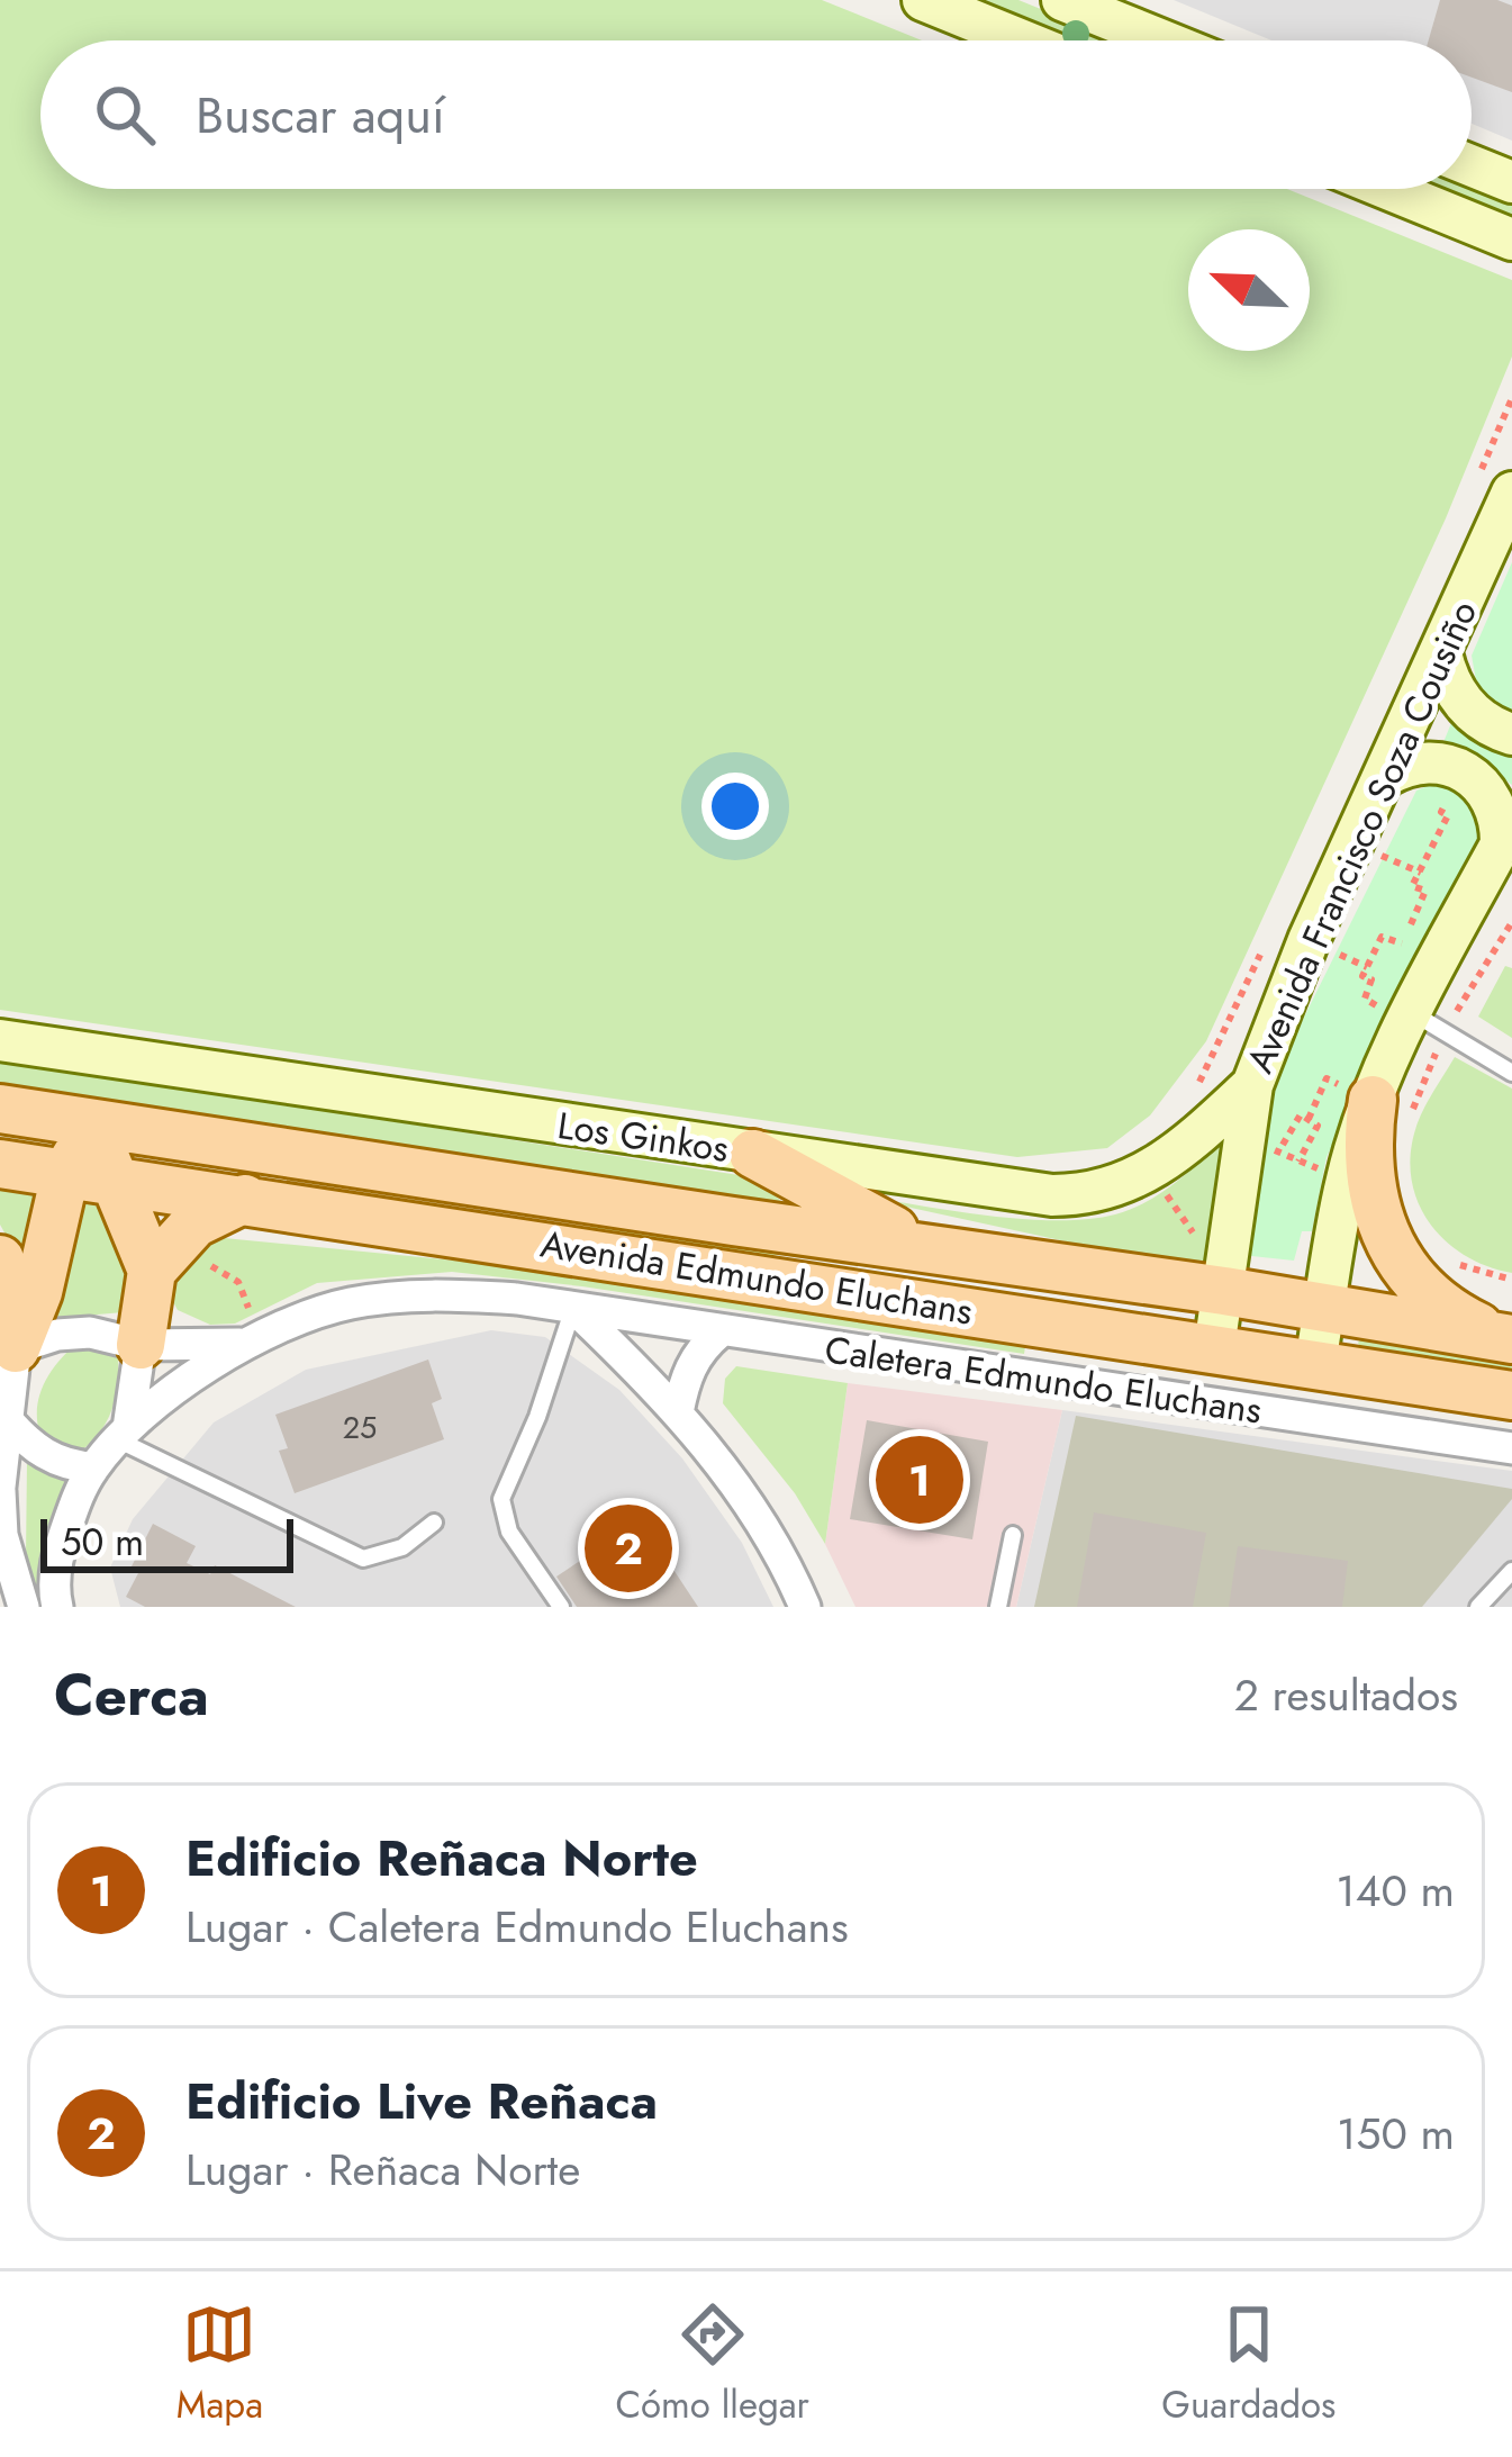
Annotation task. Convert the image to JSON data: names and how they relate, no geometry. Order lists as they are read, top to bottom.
{
  "streets": {
    "main road": ["Avenida Edmundo Eluchans"],
    "street": ["Avenida Francisco Soza Cousiño", "Los Ginkos", "Caletera Edmundo Eluchans"]
  },
  "crossings": [
    ["Avenida Francisco Soza Cousiño", "Los Ginkos"],
    ["Avenida Francisco Soza Cousiño", "Avenida Edmundo Eluchans"]
  ],
  "house_numbers": ["25"],
  "scale_bar": "50 m",
  "north": "top left",
  "page": {
    "search": "Buscar aquí",
    "pins": ["1", "2"],
    "scale": "50 m",
    "heading": ["Cerca", "2 resultados"],
    "list": [
      {
        "mark": "1",
        "name": "Edificio Reñaca Norte",
        "note": "Lugar · Caletera Edmundo Eluchans",
        "value": "140 m"
      },
      {
        "mark": "2",
        "name": "Edificio Live Reñaca",
        "note": "Lugar · Reñaca Norte",
        "value": "150 m"
      }
    ],
    "nav": ["Mapa", "Cómo llegar", "Guardados"]
  }
}
